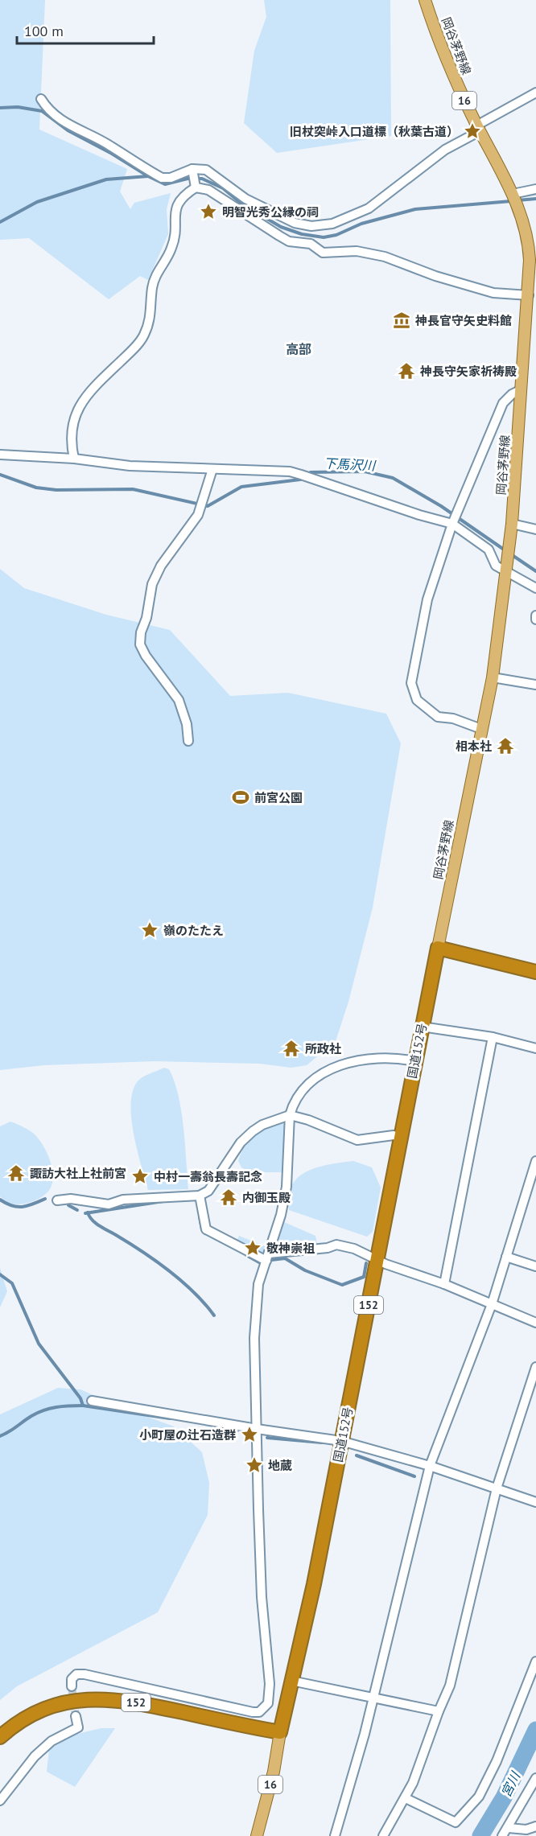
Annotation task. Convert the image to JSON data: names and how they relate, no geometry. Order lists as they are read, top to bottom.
{
  "streets": {
    "highway": ["国道152号", "152"],
    "main road": ["岡谷茅野線", "16"]
  },
  "crossings": [
    ["岡谷茅野線", "国道152号"],
    ["16", "国道152号"],
    ["16", "152"],
    ["国道152号", "152"]
  ],
  "districts": ["高部"],
  "water": ["下馬沢川", "宮川"],
  "places": {
    "place": [
      "旧杖突峠入口道標（秋葉古道）",
      "明智光秀公縁の祠",
      "嶺のたたえ",
      "中村一壽翁長壽記念",
      "敬神崇祖",
      "小町屋の辻石造群",
      "地蔵"
    ],
    "museum": ["神長官守矢史料館"],
    "temple": [
      "神長守矢家祈祷殿",
      "相本社",
      "所政社",
      "諏訪大社上社前宮",
      "内御玉殿"
    ],
    "sports": ["前宮公園"]
  },
  "scale_bar": "100 m"
}
